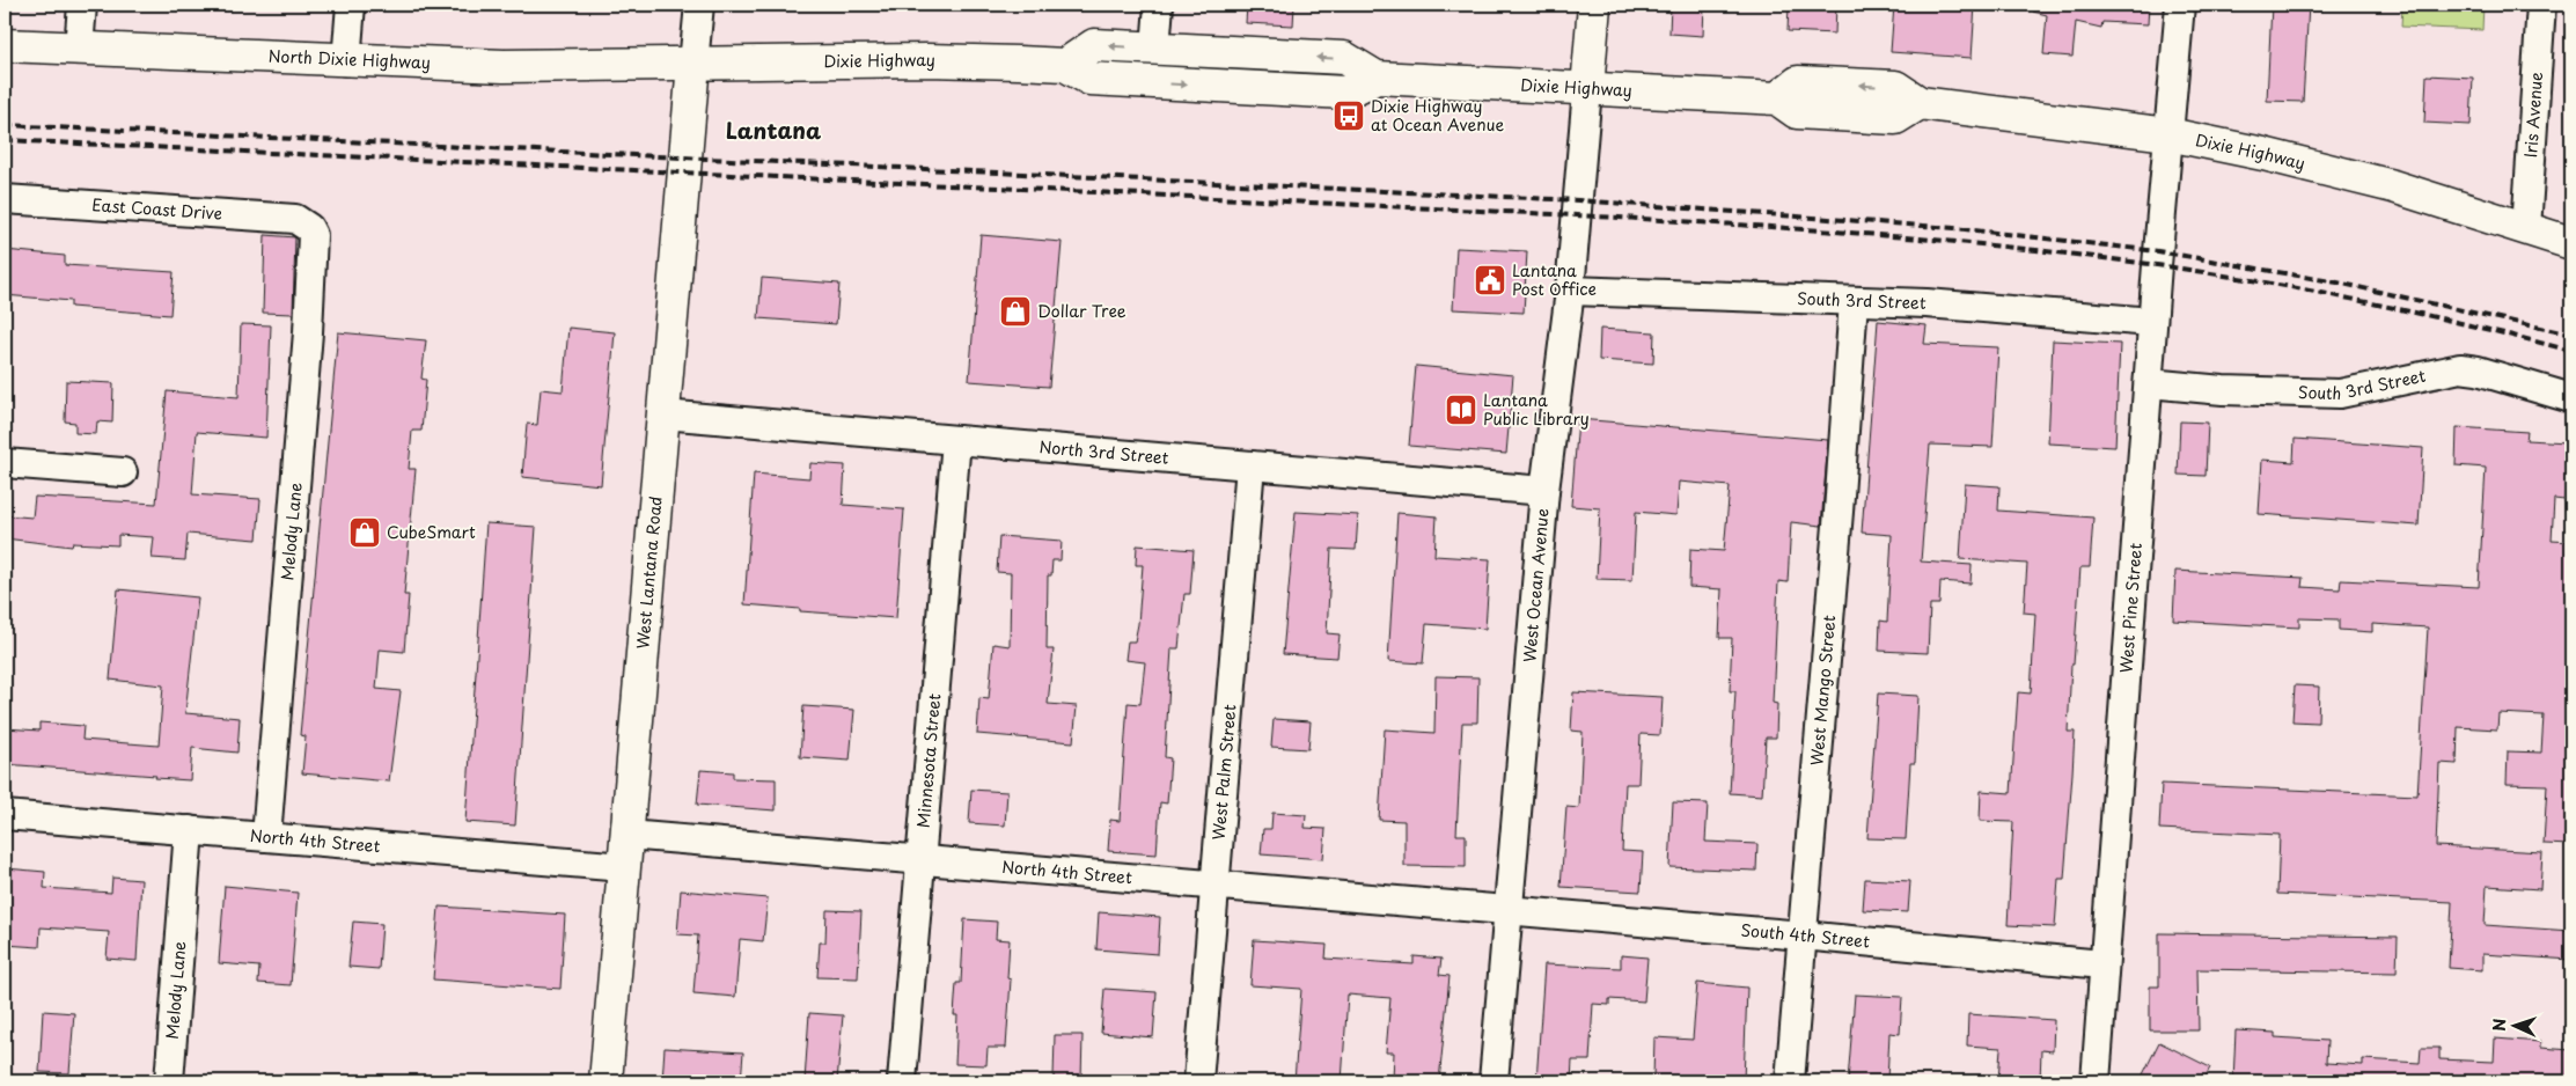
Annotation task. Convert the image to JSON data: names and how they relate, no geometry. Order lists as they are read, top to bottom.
{
  "streets": {
    "main road": ["North Dixie Highway", "Dixie Highway", "West Lantana Road"],
    "street": [
      "Iris Avenue",
      "East Coast Drive",
      "South 3rd Street",
      "North 3rd Street",
      "Melody Lane",
      "West Ocean Avenue",
      "West Pine Street",
      "West Mango Street",
      "Minnesota Street",
      "West Palm Street",
      "North 4th Street",
      "South 4th Street"
    ]
  },
  "crossings": [
    ["North Dixie Highway", "Dixie Highway"],
    ["North Dixie Highway", "West Lantana Road"],
    ["Dixie Highway", "Iris Avenue"],
    ["Dixie Highway", "West Lantana Road"],
    ["Dixie Highway", "West Ocean Avenue"],
    ["Dixie Highway", "West Pine Street"],
    ["East Coast Drive", "Melody Lane"],
    ["South 3rd Street", "West Ocean Avenue"],
    ["South 3rd Street", "West Pine Street"],
    ["South 3rd Street", "West Mango Street"],
    ["North 3rd Street", "West Lantana Road"],
    ["North 3rd Street", "West Ocean Avenue"],
    ["North 3rd Street", "Minnesota Street"],
    ["North 3rd Street", "West Palm Street"],
    ["Melody Lane", "North 4th Street"],
    ["West Lantana Road", "North 4th Street"],
    ["West Ocean Avenue", "North 4th Street"],
    ["West Ocean Avenue", "South 4th Street"],
    ["West Pine Street", "South 4th Street"],
    ["West Mango Street", "South 4th Street"],
    ["Minnesota Street", "North 4th Street"],
    ["West Palm Street", "North 4th Street"],
    ["North 4th Street", "South 4th Street"]
  ],
  "districts": ["Lantana"],
  "places": {
    "bus stop": ["Dixie Highway at Ocean Avenue"],
    "public building": ["Lantana Post Office"],
    "shop": ["Dollar Tree", "CubeSmart"],
    "library": ["Lantana Public Library"]
  },
  "north": "left"
}
